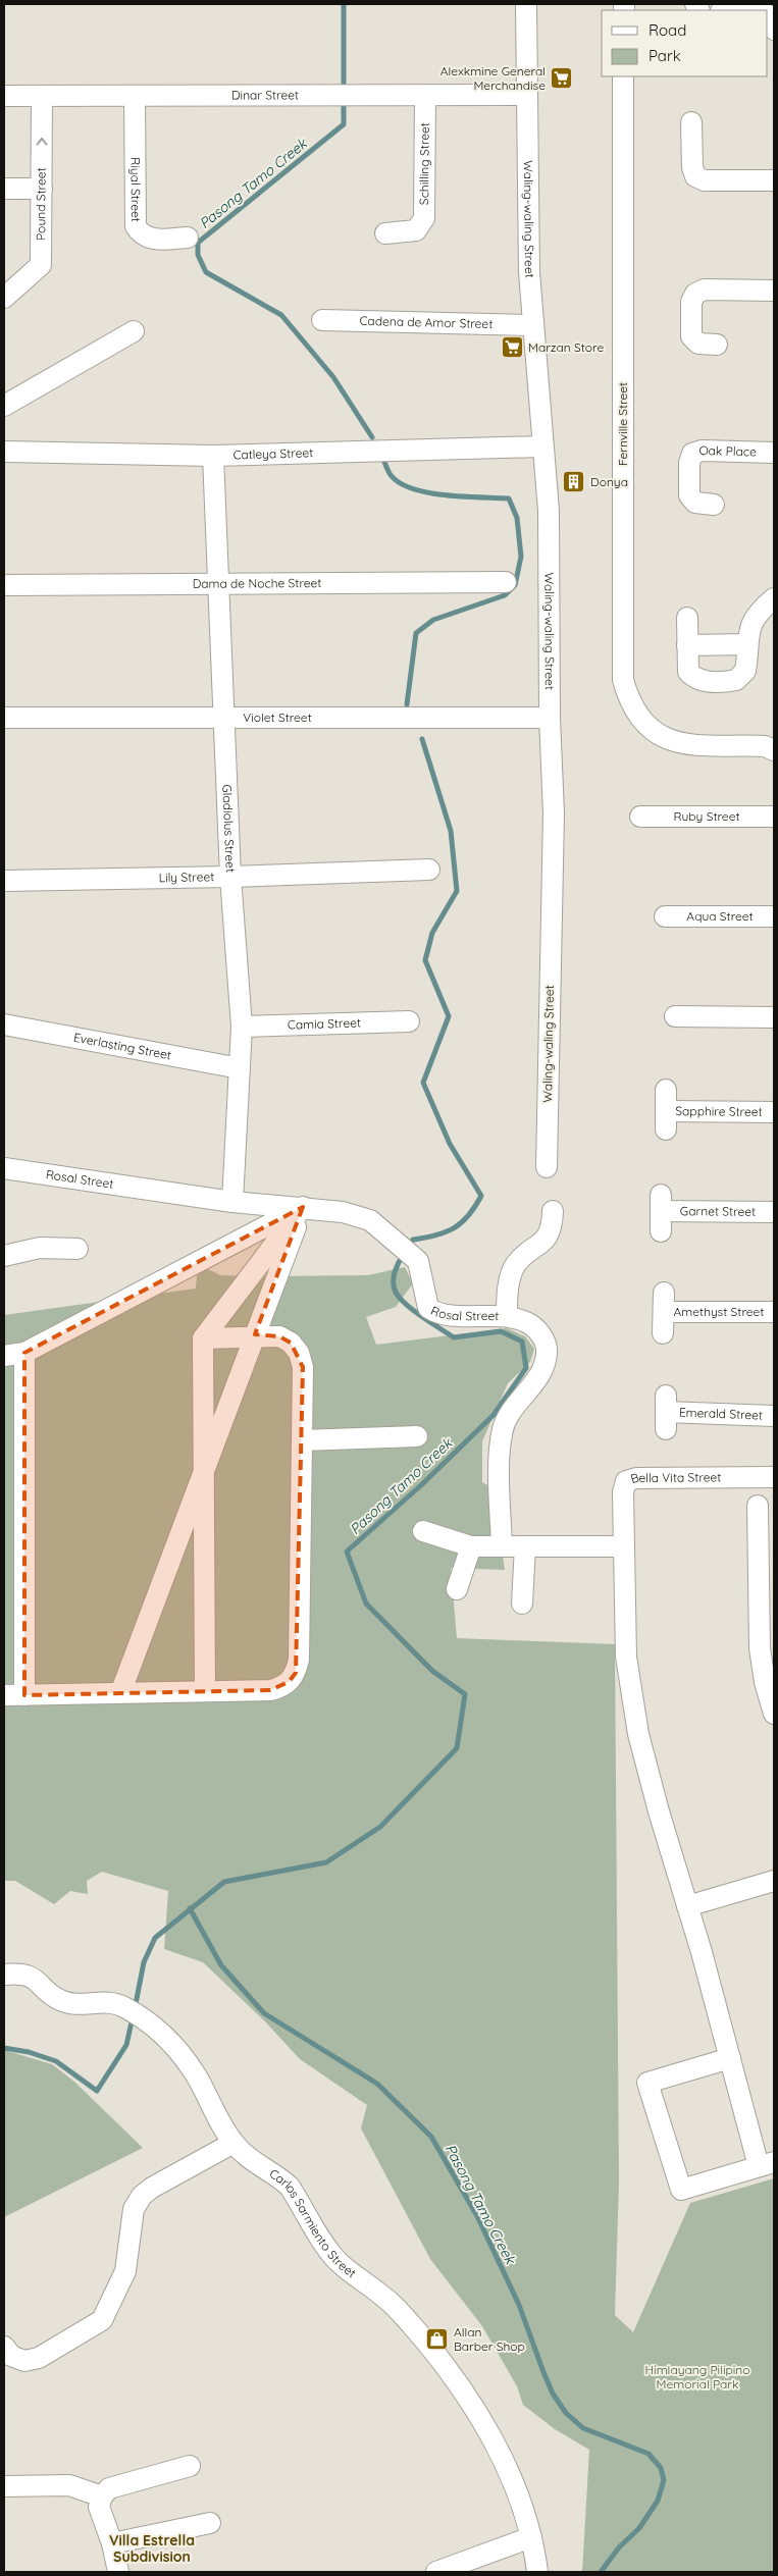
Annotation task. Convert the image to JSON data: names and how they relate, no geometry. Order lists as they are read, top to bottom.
{
  "streets": {
    "street": [
      "Dinar Street",
      "Schilling Street",
      "Riyal Street",
      "Pound Street",
      "Waling-waling Street",
      "Cadena de Amor Street",
      "Fernville Street",
      "Oak Place",
      "Catleya Street",
      "Dama de Noche Street",
      "Violet Street",
      "Ruby Street",
      "Gladiolus Street",
      "Lily Street",
      "Aqua Street",
      "Camia Street",
      "Everlasting Street",
      "Sapphire Street",
      "Rosal Street",
      "Garnet Street",
      "Amethyst Street",
      "Emerald Street",
      "Bella Vita Street",
      "Carlos Sarmiento Street"
    ]
  },
  "crossings": [
    ["Dinar Street", "Schilling Street"],
    ["Dinar Street", "Riyal Street"],
    ["Dinar Street", "Pound Street"],
    ["Dinar Street", "Waling-waling Street"],
    ["Waling-waling Street", "Cadena de Amor Street"],
    ["Waling-waling Street", "Catleya Street"],
    ["Waling-waling Street", "Violet Street"],
    ["Catleya Street", "Gladiolus Street"],
    ["Dama de Noche Street", "Gladiolus Street"],
    ["Violet Street", "Gladiolus Street"],
    ["Gladiolus Street", "Lily Street"],
    ["Gladiolus Street", "Camia Street"],
    ["Gladiolus Street", "Everlasting Street"],
    ["Gladiolus Street", "Rosal Street"]
  ],
  "one_way": ["Pound Street"],
  "districts": ["Villa Estrella Subdivision"],
  "water": ["Pasong Tamo Creek"],
  "parks": ["Himlayang Pilipino Memorial Park"],
  "places": {
    "supermarket": ["Alexkmine General Merchandise", "Marzan Store"],
    "building": ["Donya"],
    "shop": ["Allan Barber Shop"]
  },
  "legend": ["Road", "Park"]
}
